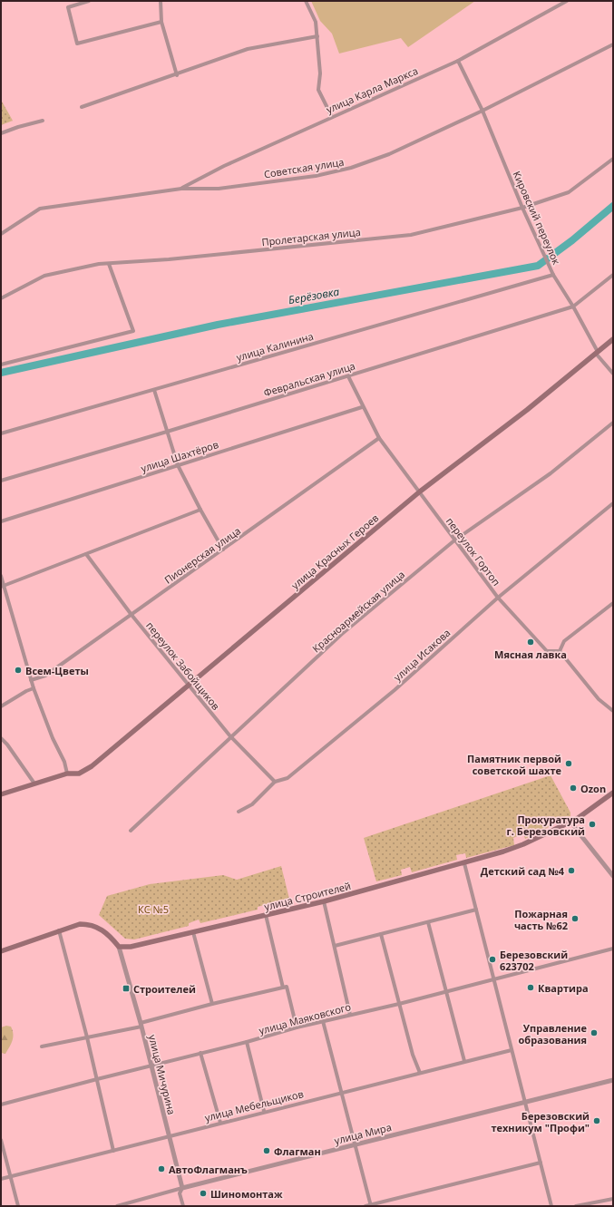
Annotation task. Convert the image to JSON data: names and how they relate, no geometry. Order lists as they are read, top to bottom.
{
  "streets": {
    "main road": ["улица Красных Героев", "улица Строителей"],
    "street": [
      "улица Карла Маркса",
      "Советская улица",
      "Кировский переулок",
      "Пролетарская улица",
      "улица Калинина",
      "Февральская улица",
      "улица Шахтёров",
      "переулок Гортоп",
      "Пионерская улица",
      "Красноармейская улица",
      "улица Исакова",
      "переулок Забойщиков",
      "улица Маяковского",
      "улица Мичурина",
      "улица Мебельщиков",
      "улица Мира"
    ]
  },
  "crossings": [
    ["улица Карла Маркса", "Советская улица"],
    ["улица Карла Маркса", "Кировский переулок"],
    ["Советская улица", "Кировский переулок"],
    ["Кировский переулок", "Пролетарская улица"],
    ["Кировский переулок", "улица Калинина"],
    ["Кировский переулок", "Февральская улица"],
    ["Кировский переулок", "улица Красных Героев"],
    ["Февральская улица", "переулок Гортоп"],
    ["улица Шахтёров", "переулок Гортоп"],
    ["улица Красных Героев", "переулок Гортоп"],
    ["улица Красных Героев", "переулок Забойщиков"],
    ["переулок Гортоп", "Пионерская улица"],
    ["переулок Гортоп", "Красноармейская улица"],
    ["переулок Гортоп", "улица Исакова"],
    ["Пионерская улица", "переулок Забойщиков"],
    ["Красноармейская улица", "переулок Забойщиков"],
    ["улица Исакова", "переулок Забойщиков"],
    ["улица Строителей", "улица Мичурина"],
    ["улица Маяковского", "улица Мичурина"],
    ["улица Мичурина", "улица Мебельщиков"],
    ["улица Мичурина", "улица Мира"]
  ],
  "water": ["Берёзовка"],
  "parks": ["КС №5"],
  "places": {
    "other": [
      "Мясная лавка",
      "Всем-Цветы",
      "Памятник первой советской шахте",
      "Ozon",
      "Прокуратура г. Березовский",
      "Детский сад №4",
      "Пожарная часть №62",
      "Березовский 623702",
      "Квартира",
      "Управление образования",
      "Березовский техникум \"Профи\"",
      "Флагман",
      "АвтоФлагманъ",
      "Шиномонтаж"
    ],
    "transit": ["Строителей"]
  }
}
